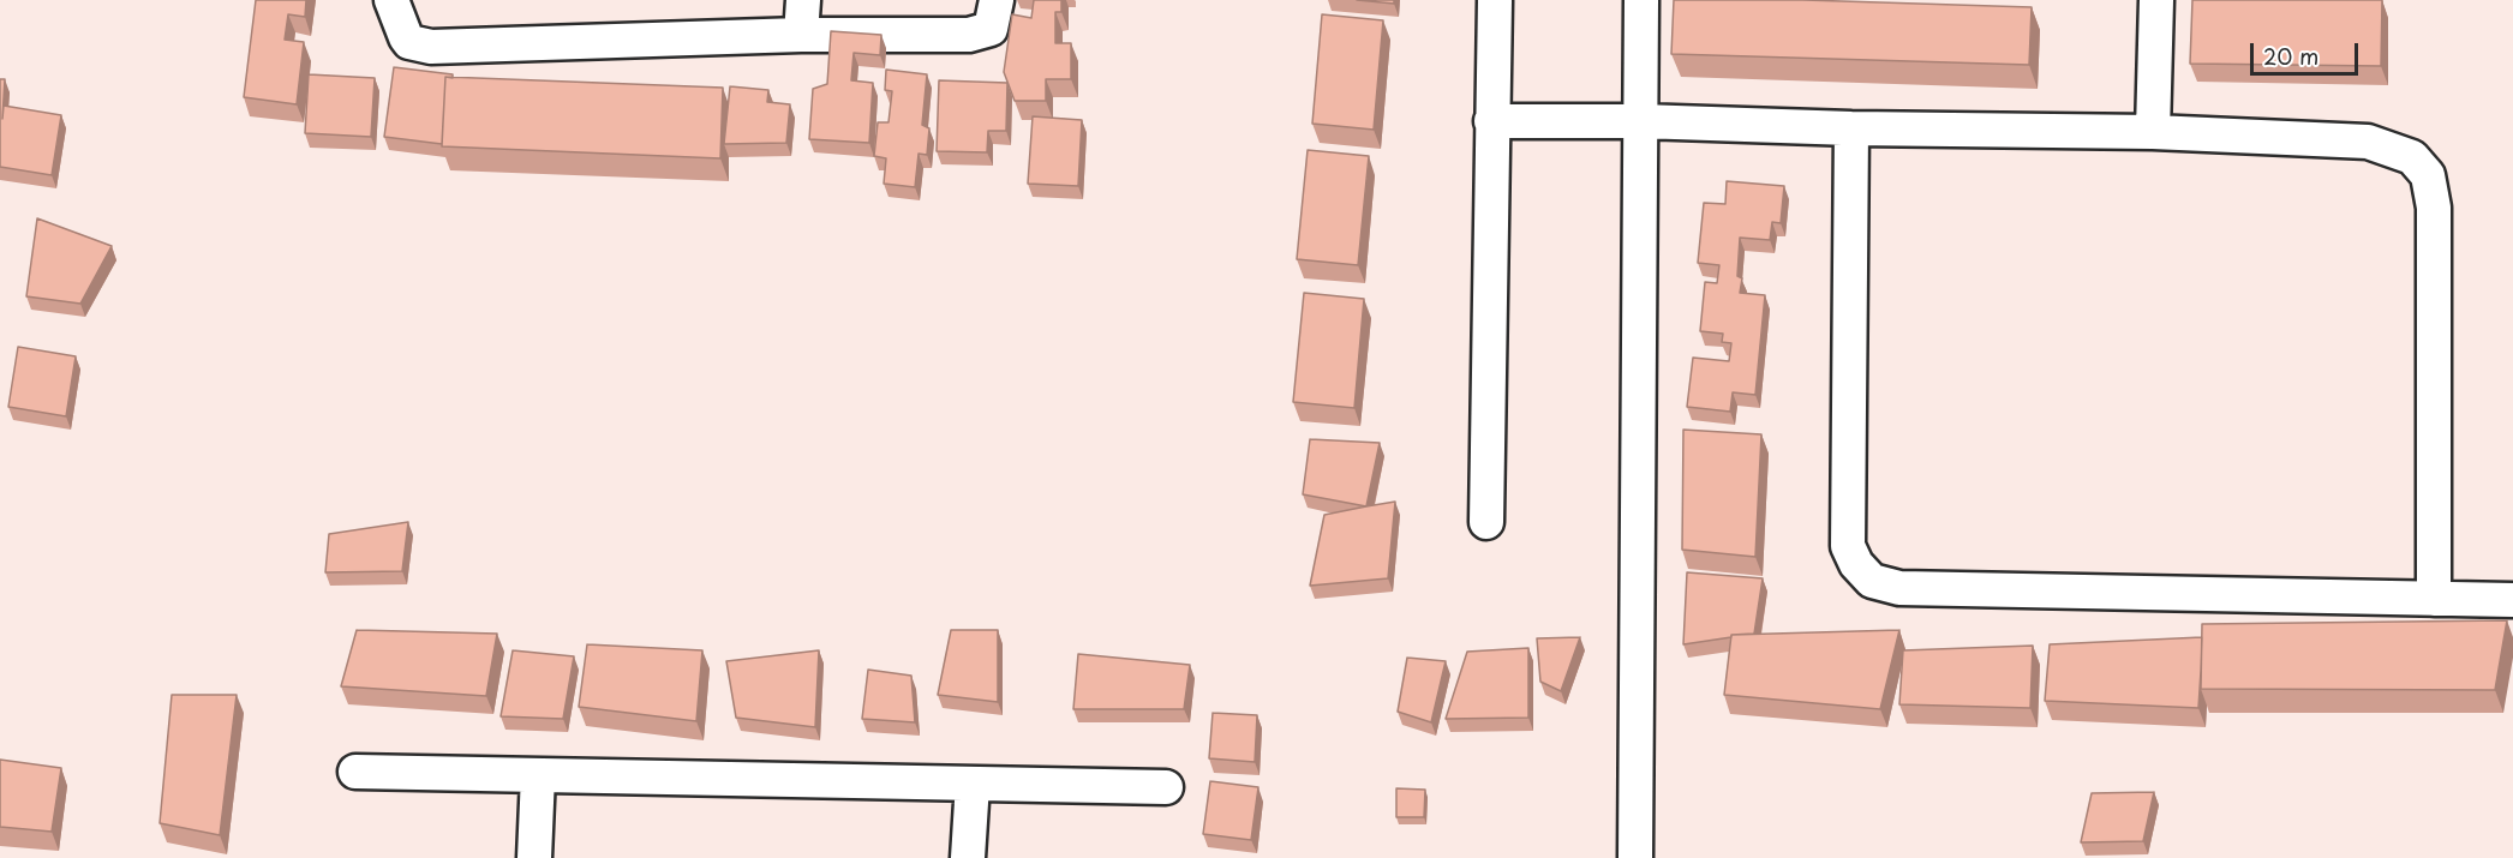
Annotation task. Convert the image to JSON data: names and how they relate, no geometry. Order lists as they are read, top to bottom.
{
  "scale_bar": "20 m"
}
